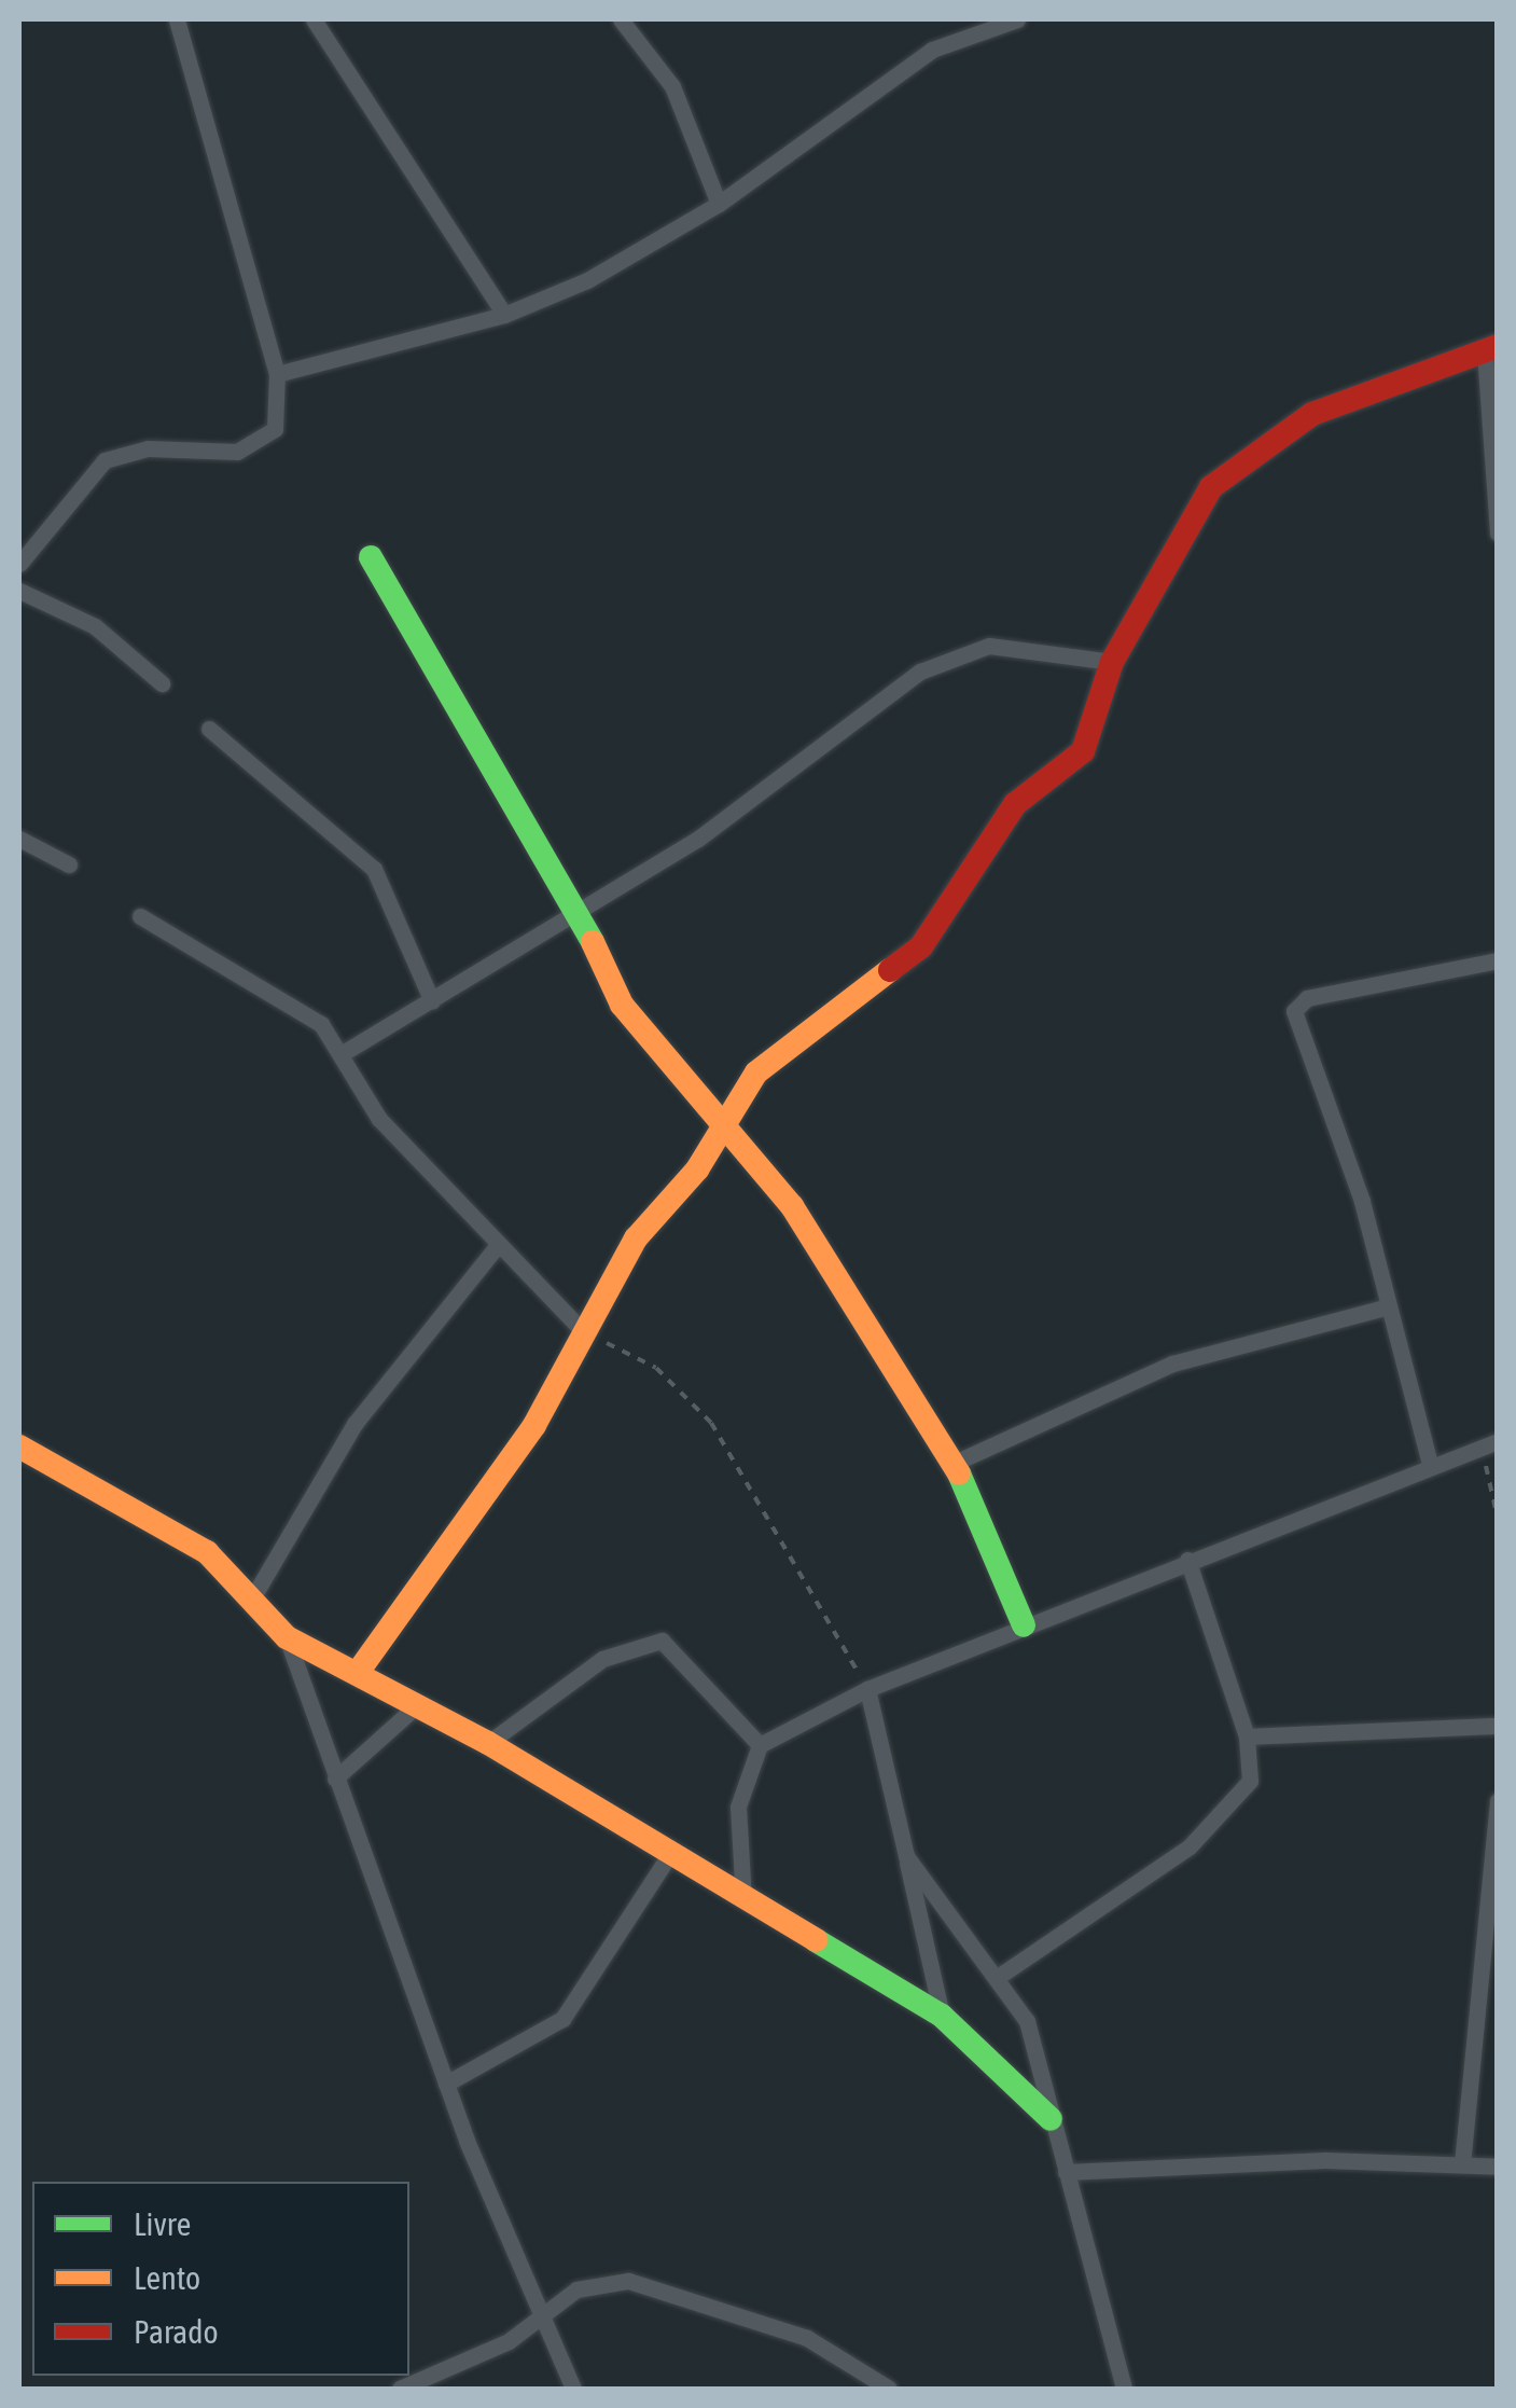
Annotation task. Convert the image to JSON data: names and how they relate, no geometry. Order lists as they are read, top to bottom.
{
  "legend": ["Livre", "Lento", "Parado"]
}
